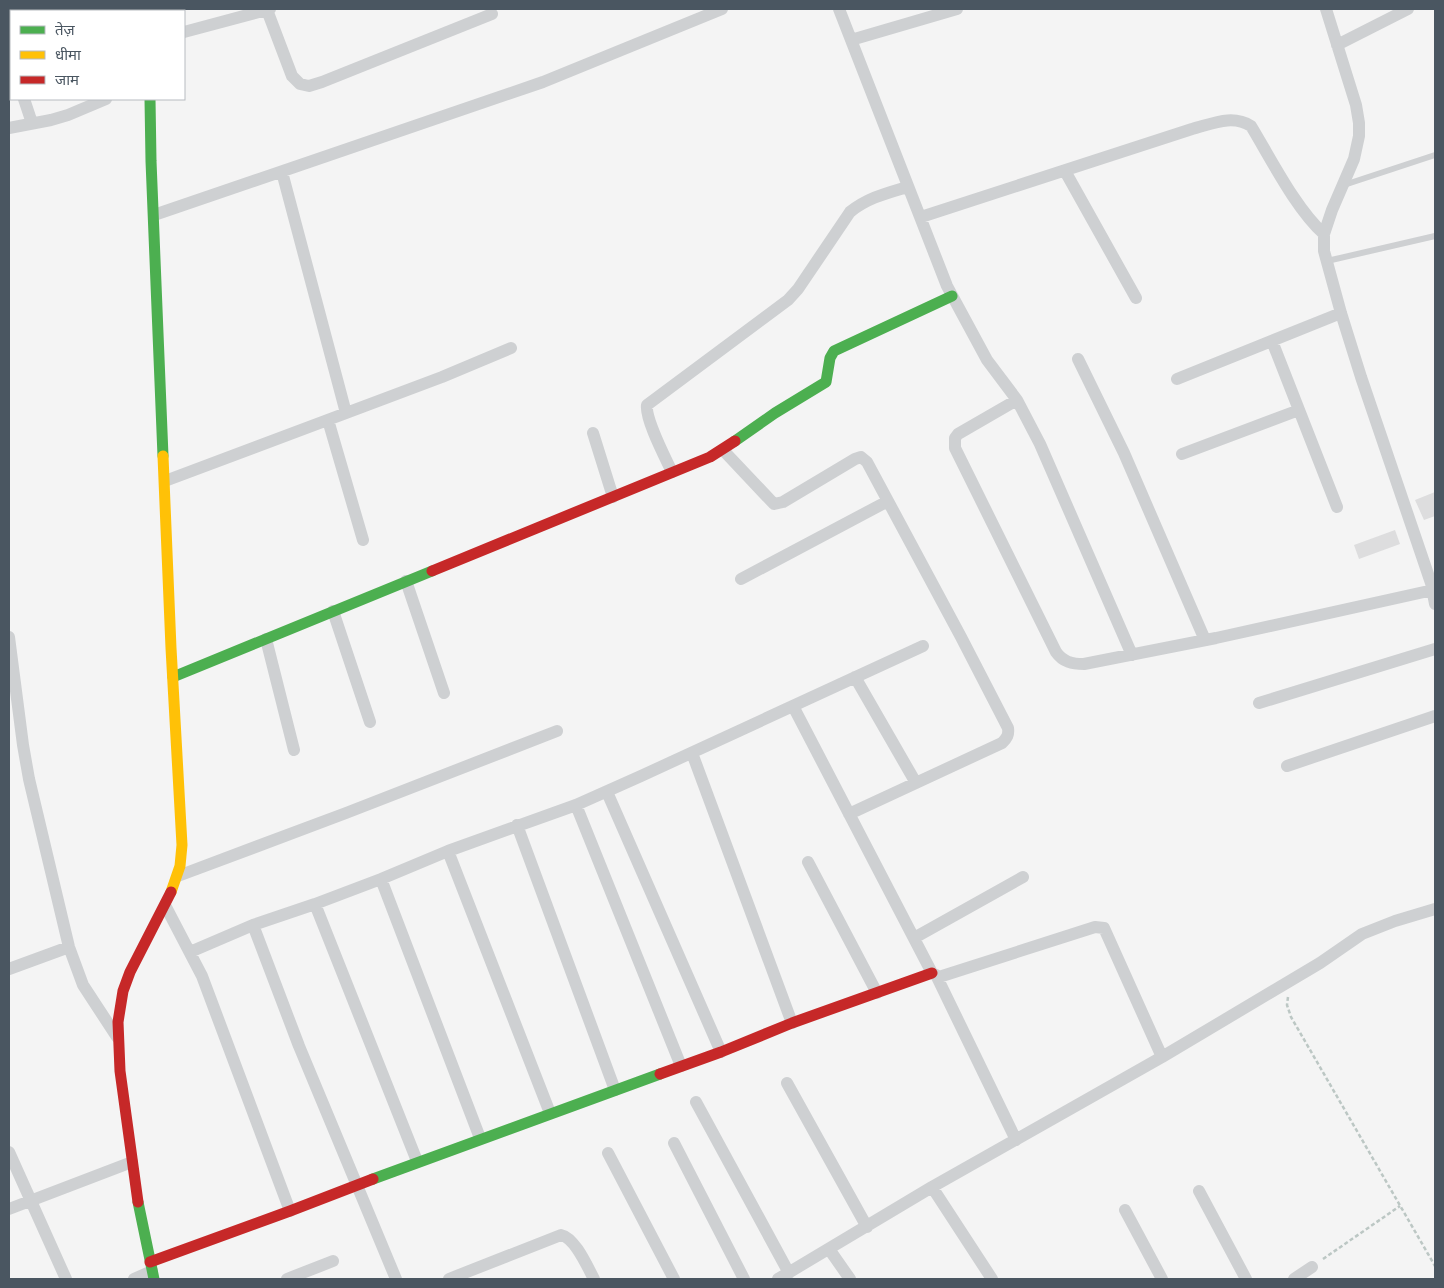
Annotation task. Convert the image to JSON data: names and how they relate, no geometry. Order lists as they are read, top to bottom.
{
  "legend": ["तेज़", "धीमा", "जाम"]
}
